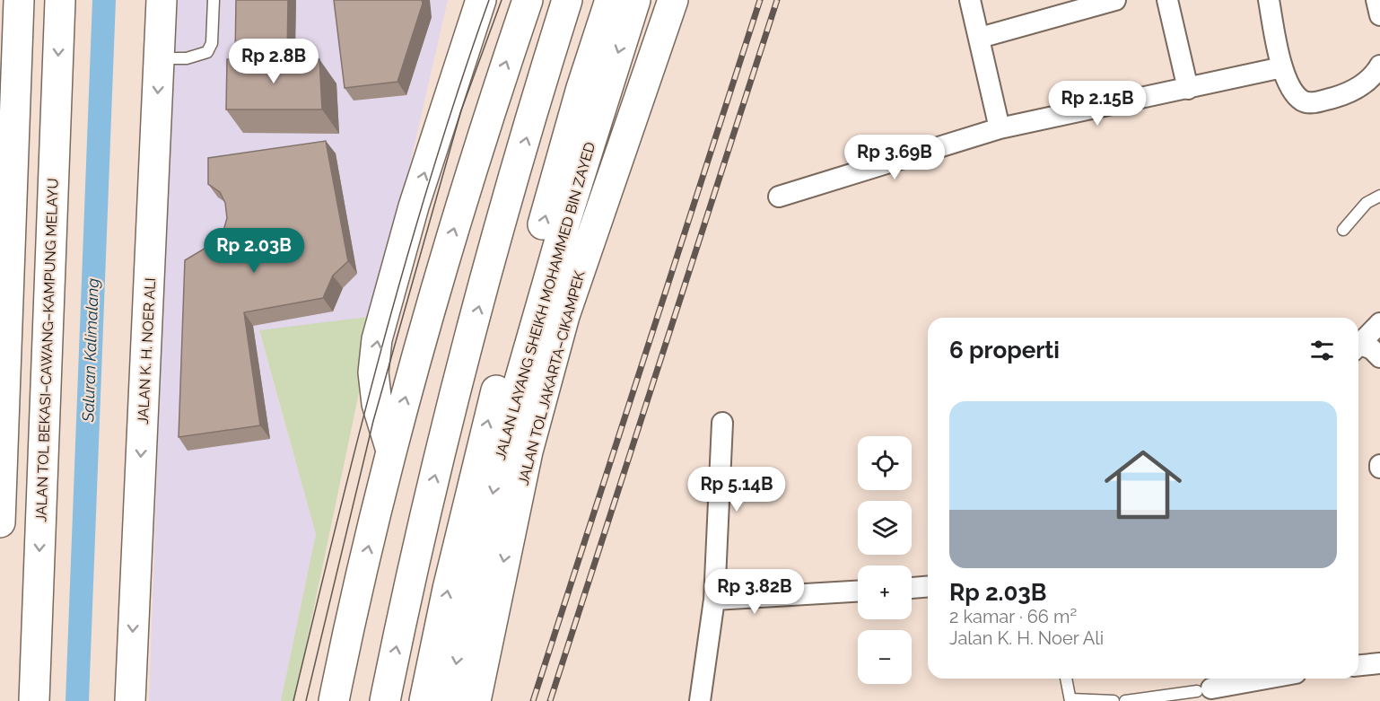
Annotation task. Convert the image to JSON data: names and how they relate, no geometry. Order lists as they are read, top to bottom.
{
  "streets": {
    "main road": [
      "JALAN LAYANG SHEIKH MOHAMMED BIN ZAYED",
      "JALAN TOL BEKASI–CAWANG–KAMPUNG MELAYU",
      "JALAN K. H. NOER ALI",
      "JALAN TOL JAKARTA–CIKAMPEK"
    ]
  },
  "water": ["Saluran Kalimalang"],
  "page": {
    "price": [
      "Rp 2.8B",
      "Rp 2.15B",
      "Rp 3.69B",
      "Rp 2.03B",
      "Rp 5.14B",
      "Rp 3.82B"
    ],
    "heading": "6 properti",
    "list": [
      {
        "name": "Rp 2.03B",
        "note": "2 kamar · 66 m² · Jalan K. H. Noer Ali"
      }
    ],
    "map_buttons": ["+", "−"]
  }
}
